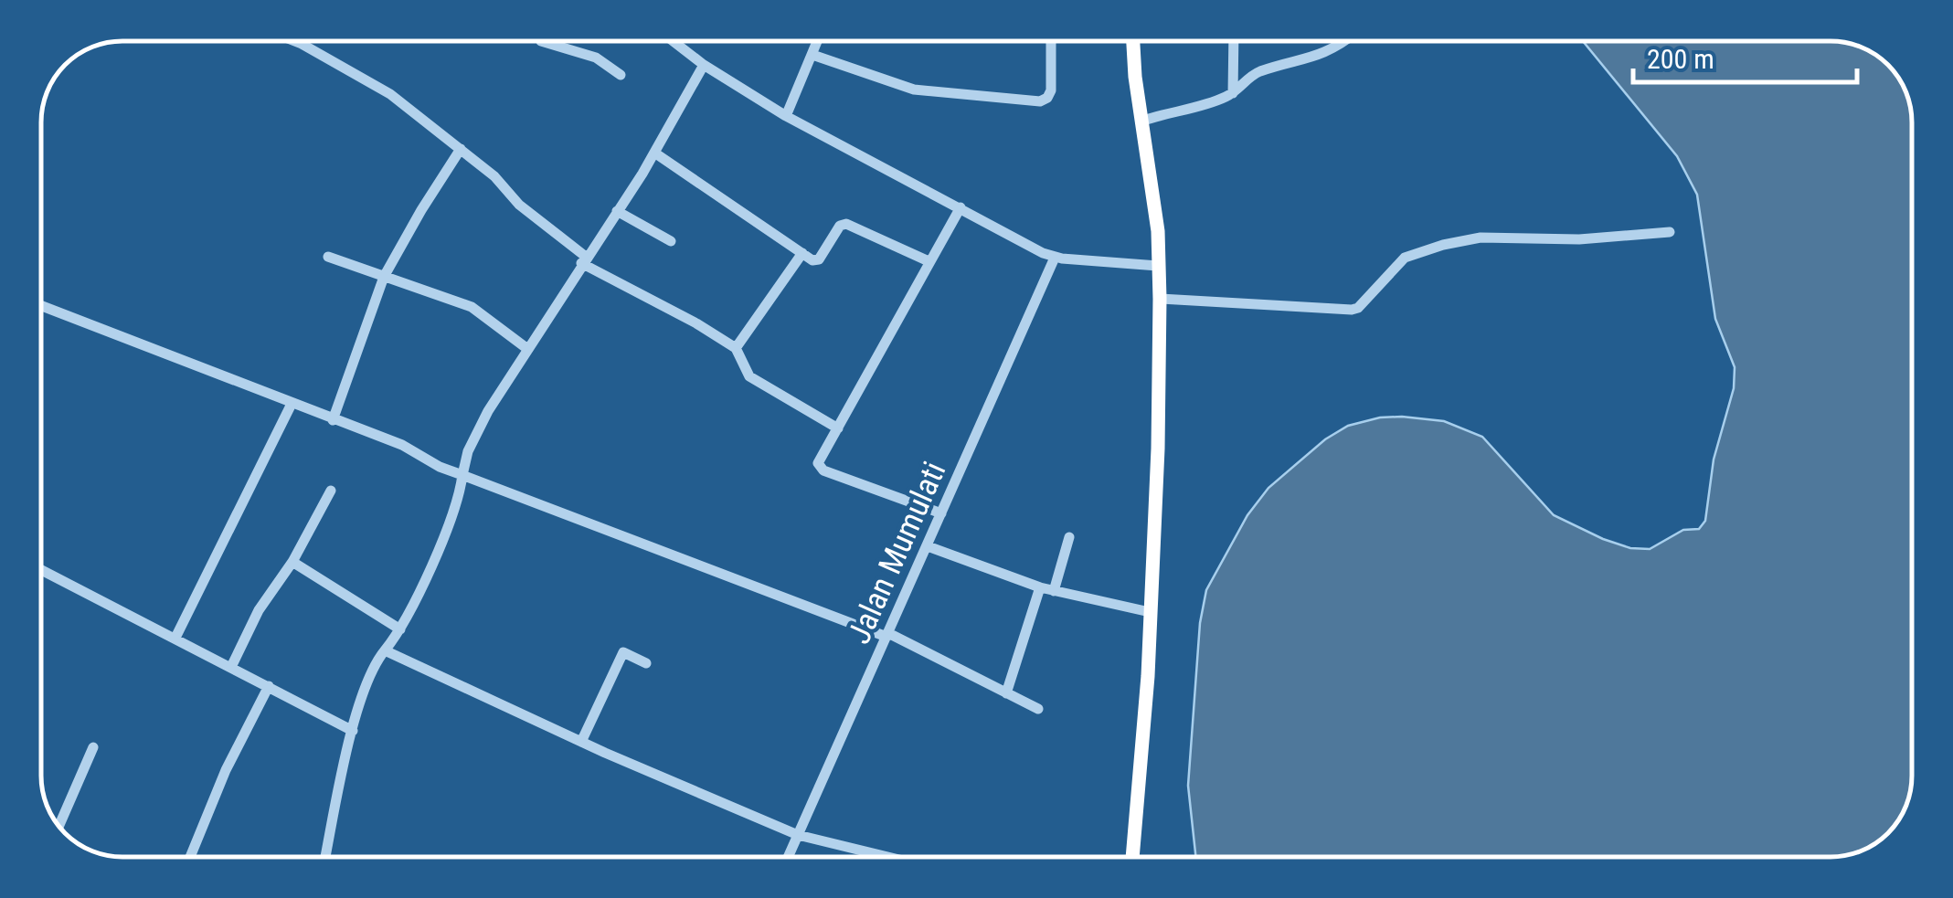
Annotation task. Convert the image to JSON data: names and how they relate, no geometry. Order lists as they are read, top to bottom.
{
  "streets": {
    "street": ["Jalan Mumulati"]
  },
  "scale_bar": "200 m"
}
